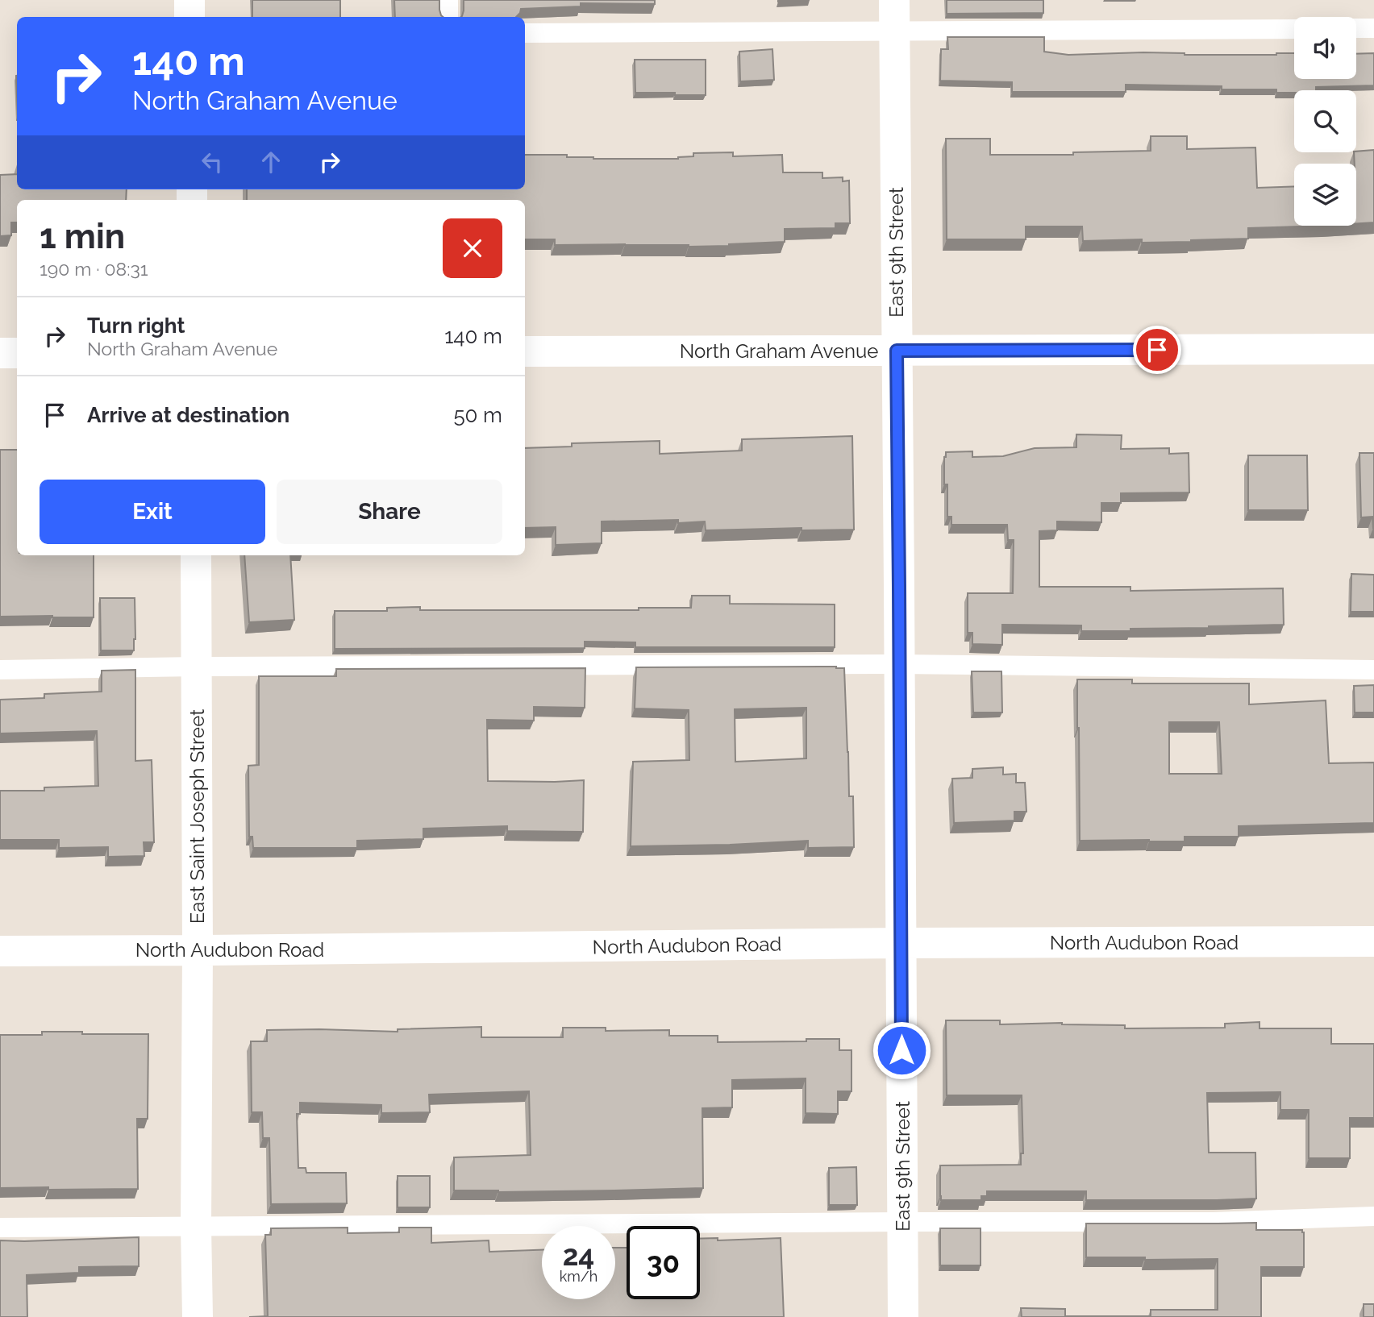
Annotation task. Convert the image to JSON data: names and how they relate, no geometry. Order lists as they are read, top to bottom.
{
  "streets": {
    "street": [
      "East 9th Street",
      "North Graham Avenue",
      "East Saint Joseph Street",
      "North Audubon Road"
    ]
  },
  "crossings": [
    ["East 9th Street", "North Graham Avenue"],
    ["East 9th Street", "North Audubon Road"],
    ["East Saint Joseph Street", "North Audubon Road"]
  ],
  "page": {
    "turn": ["140 m", "North Graham Avenue"],
    "heading": ["1 min", "190 m · 08:31"],
    "list": [
      {
        "name": "Turn right",
        "note": "North Graham Avenue",
        "value": "140 m"
      },
      {
        "name": "Arrive at destination",
        "value": "50 m"
      }
    ],
    "buttons": ["Exit", "Share"],
    "speed": "24 km/h",
    "limit": "30"
  }
}
